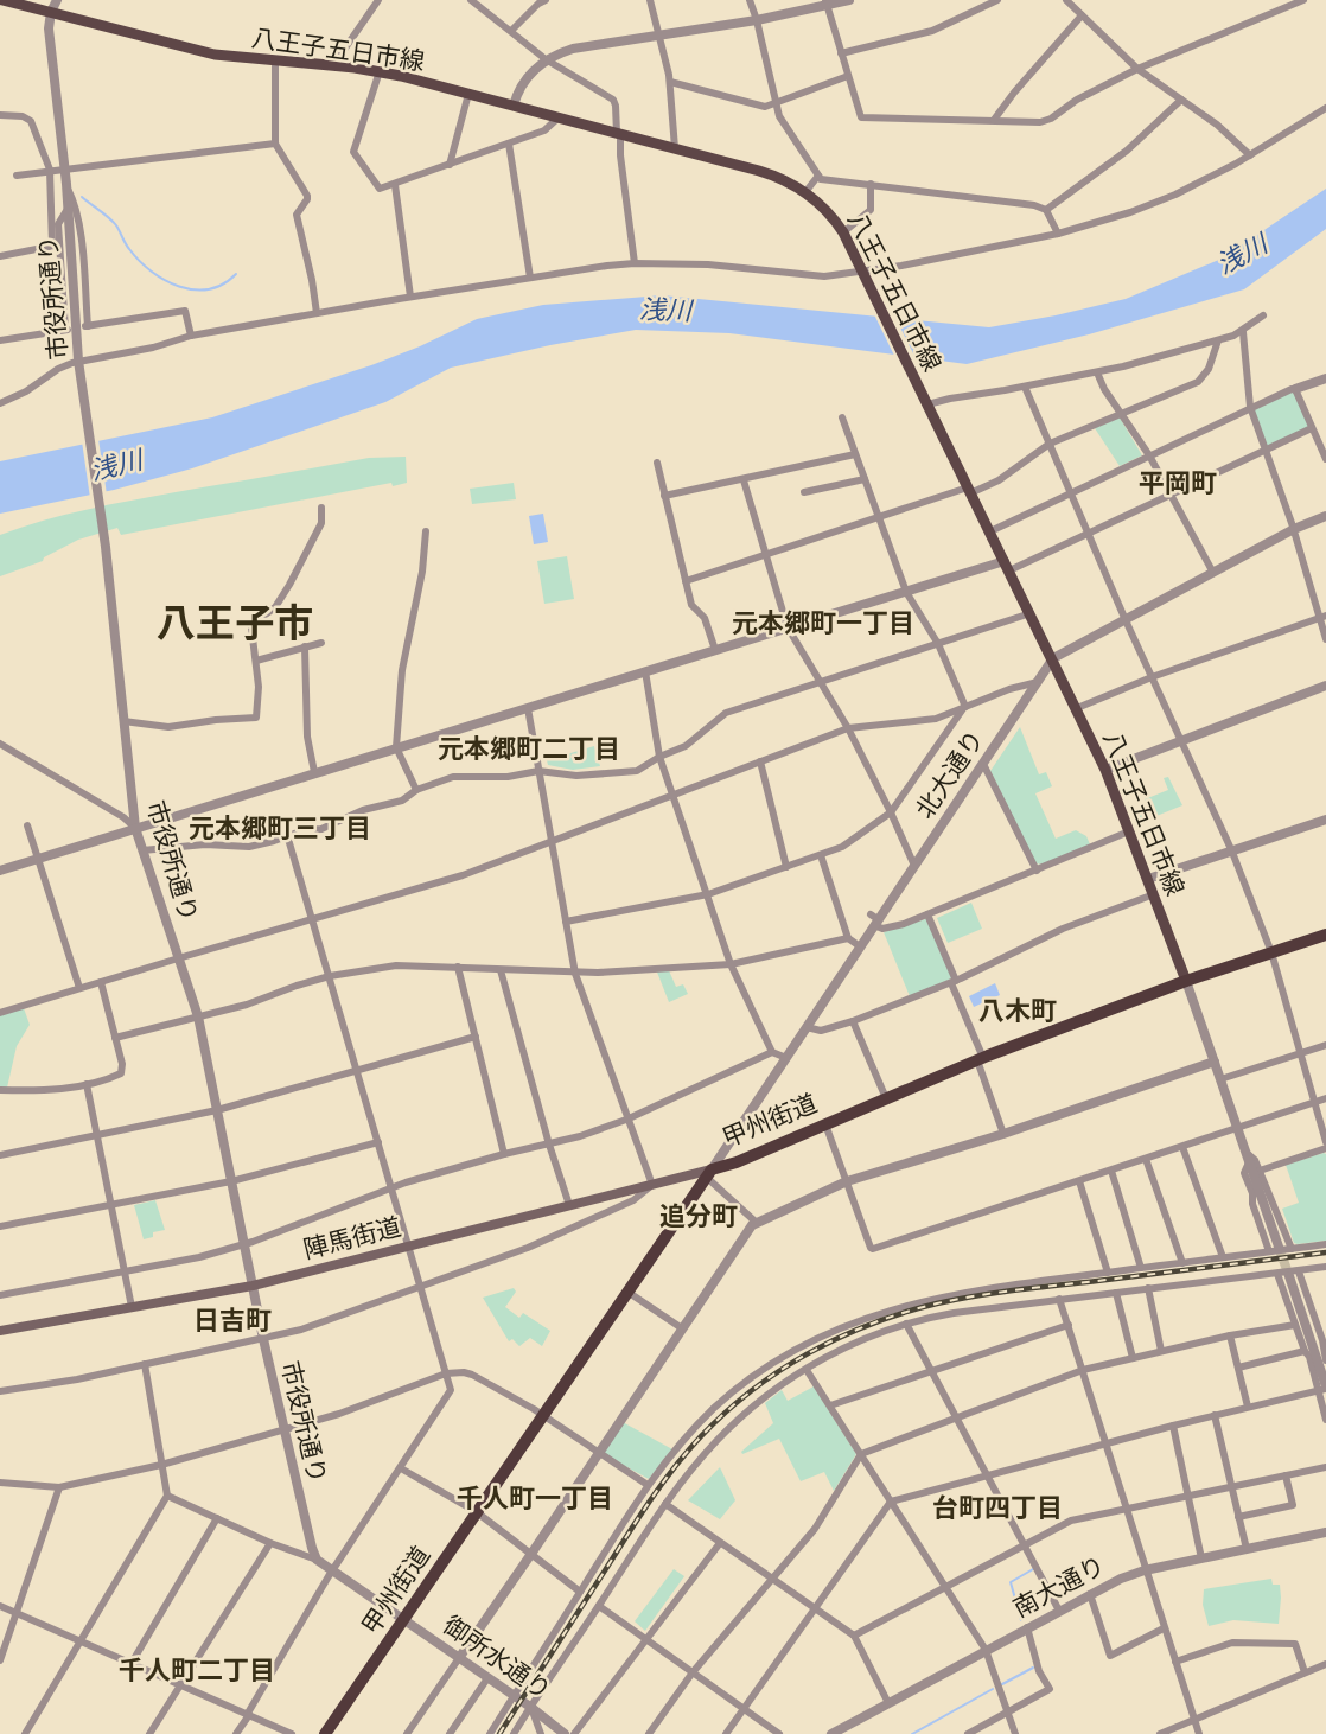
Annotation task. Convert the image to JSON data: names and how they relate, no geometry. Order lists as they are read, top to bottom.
{
  "streets": {
    "highway": ["甲州街道"],
    "main road": ["八王子五日市線", "陣馬街道"],
    "street": [
      "市役所通り",
      "北大通り",
      "南大通り",
      "御所水通り"
    ]
  },
  "crossings": [
    ["八王子五日市線", "市役所通り"],
    ["八王子五日市線", "北大通り"],
    ["八王子五日市線", "甲州街道"],
    ["市役所通り", "陣馬街道"],
    ["北大通り", "甲州街道"],
    ["北大通り", "陣馬街道"],
    ["甲州街道", "陣馬街道"],
    ["甲州街道", "御所水通り"]
  ],
  "districts": [
    "平岡町",
    "八王子市",
    "元本郷町一丁目",
    "元本郷町二丁目",
    "元本郷町三丁目",
    "八木町",
    "追分町",
    "日吉町",
    "千人町一丁目",
    "台町四丁目",
    "千人町二丁目"
  ],
  "water": ["浅川"]
}
